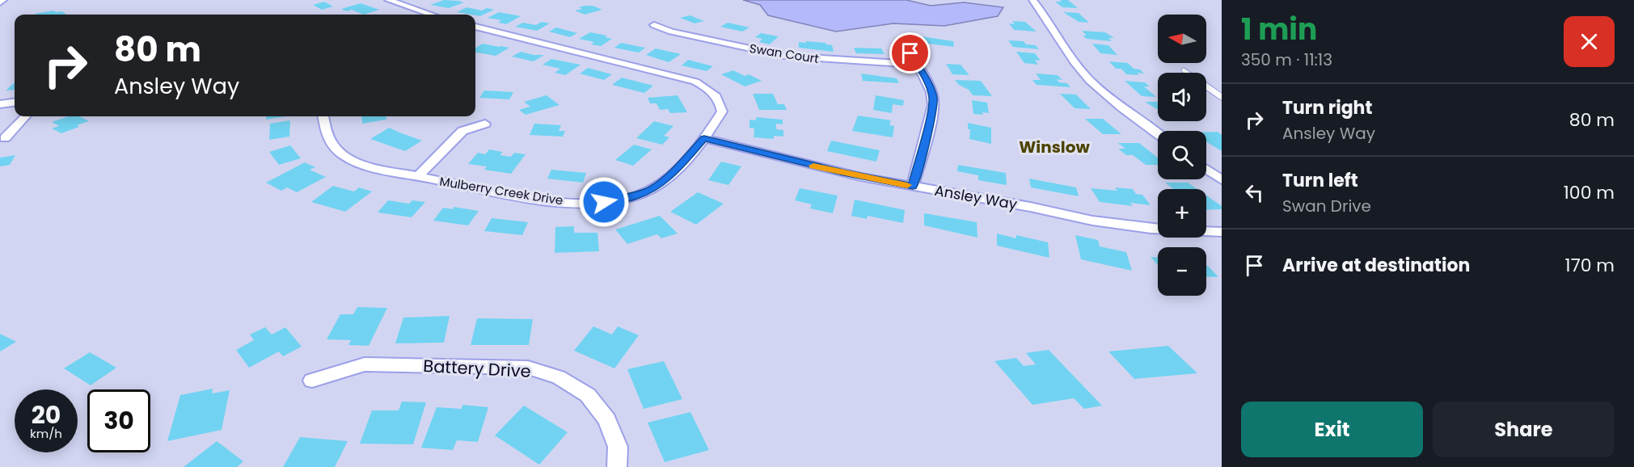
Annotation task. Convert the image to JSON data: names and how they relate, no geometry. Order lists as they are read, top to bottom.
{
  "streets": {
    "street": [
      "Swan Court",
      "Mulberry Creek Drive",
      "Ansley Way",
      "Battery Drive"
    ]
  },
  "crossings": [
    ["Mulberry Creek Drive", "Ansley Way"]
  ],
  "districts": ["Winslow"],
  "north": "left",
  "page": {
    "heading": ["1 min", "350 m · 11:13"],
    "map_buttons": ["+", "−"],
    "turn": ["80 m", "Ansley Way"],
    "list": [
      {
        "name": "Turn right",
        "note": "Ansley Way",
        "value": "80 m"
      },
      {
        "name": "Turn left",
        "note": "Swan Drive",
        "value": "100 m"
      },
      {
        "name": "Arrive at destination",
        "value": "170 m"
      }
    ],
    "speed": "20 km/h",
    "limit": "30",
    "buttons": ["Exit", "Share"]
  }
}
